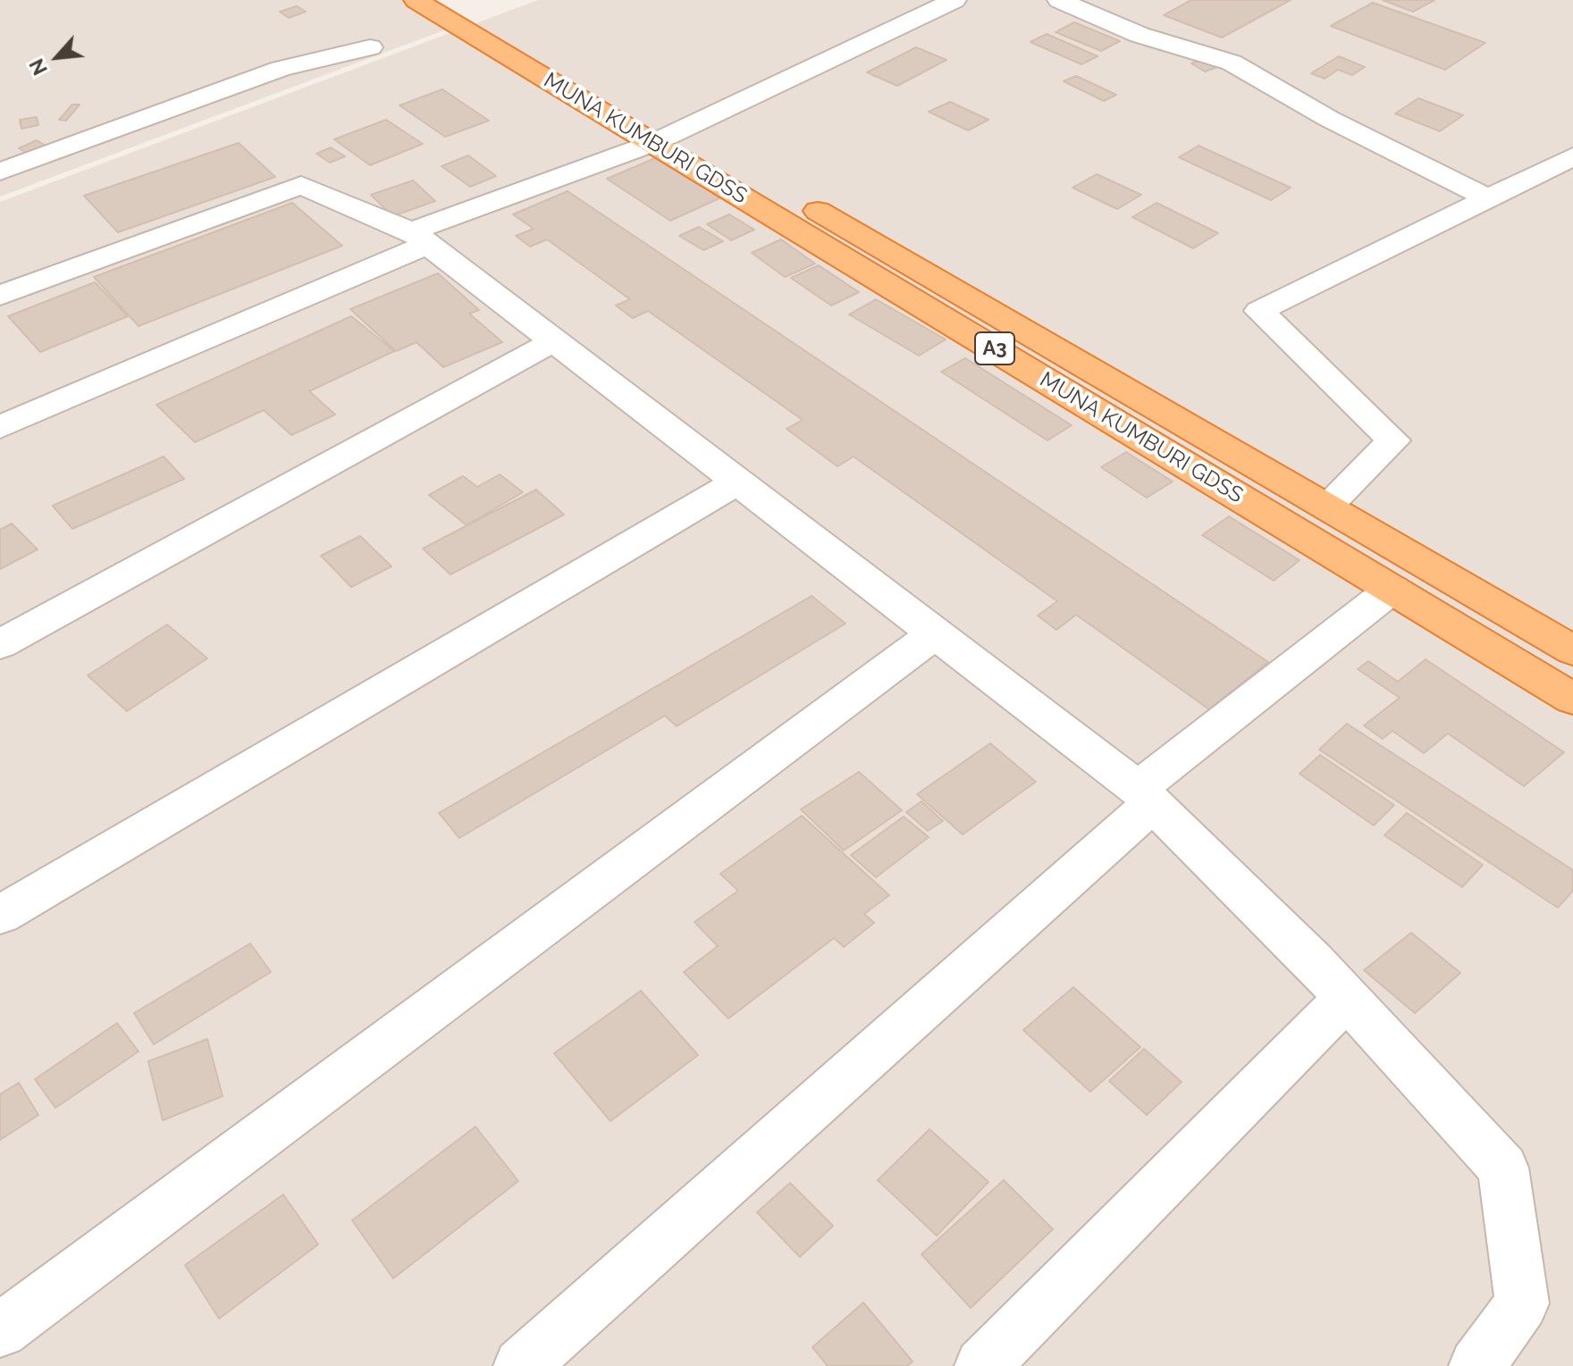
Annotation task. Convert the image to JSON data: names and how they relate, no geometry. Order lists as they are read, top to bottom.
{
  "streets": {
    "highway": ["MUNA KUMBURI GDSS", "A3"]
  },
  "north": "bottom left"
}
